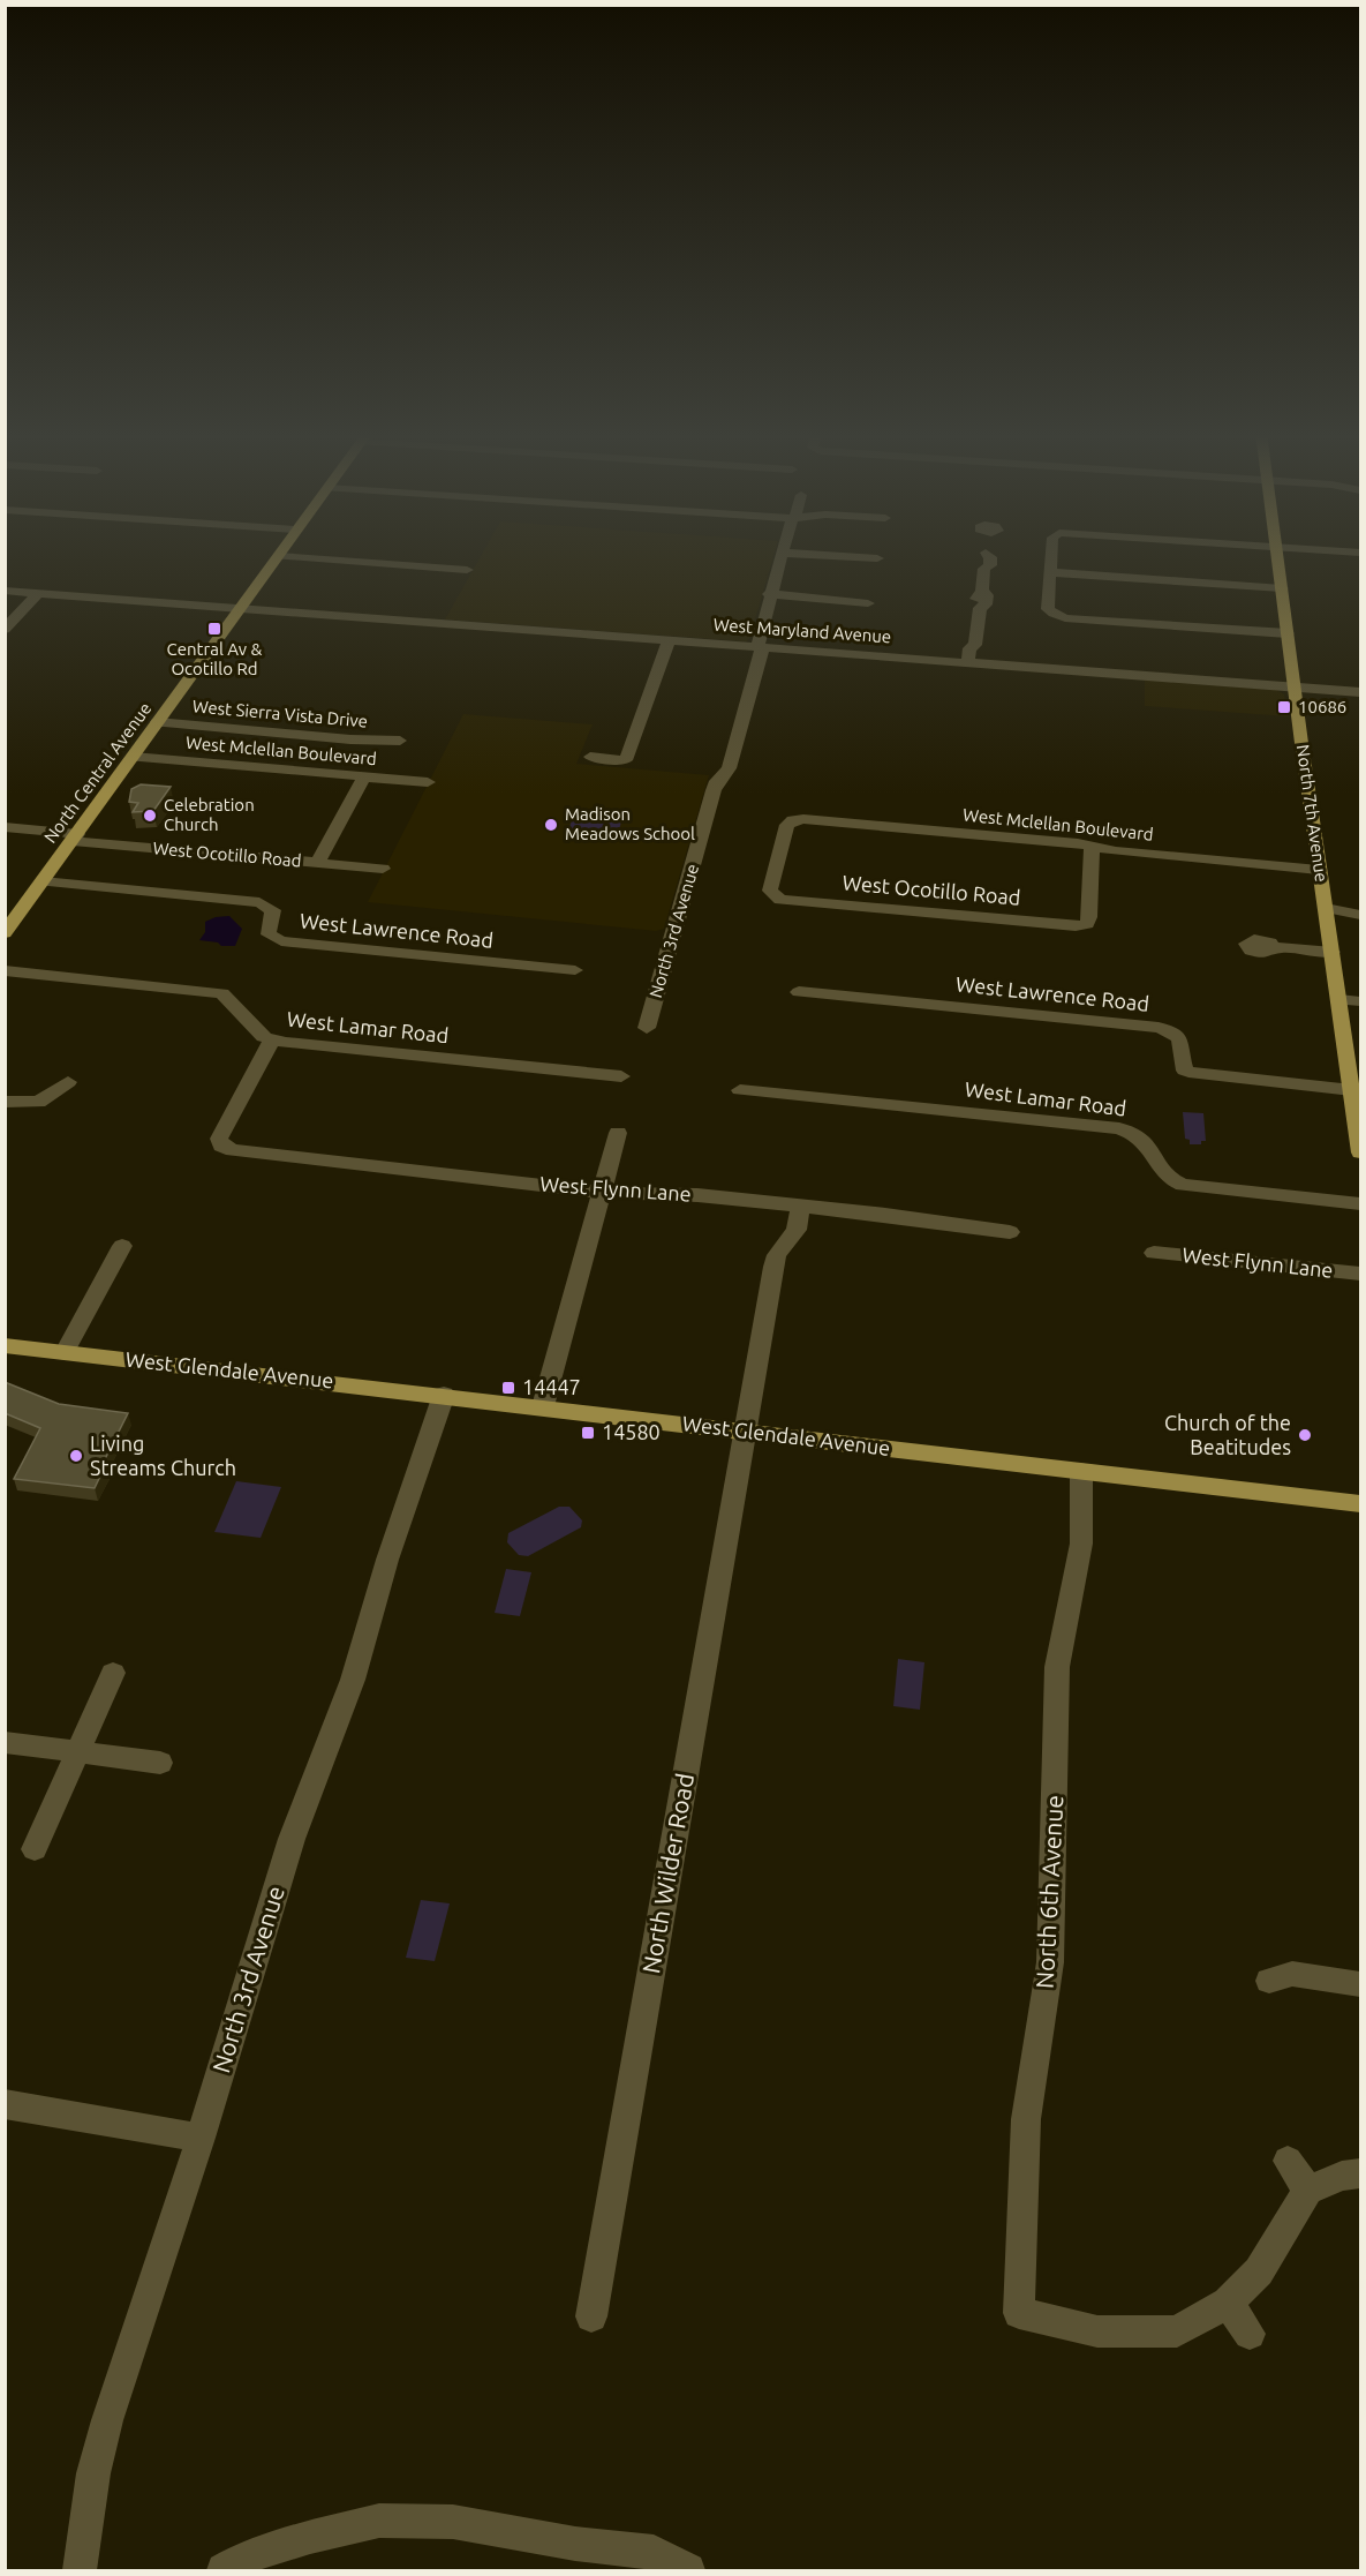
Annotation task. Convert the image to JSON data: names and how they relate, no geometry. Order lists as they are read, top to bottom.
{
  "streets": {
    "main road": ["North Central Avenue", "North 7th Avenue", "West Glendale Avenue"],
    "street": [
      "West Maryland Avenue",
      "West Sierra Vista Drive",
      "West Mclellan Boulevard",
      "West Ocotillo Road",
      "West Lawrence Road",
      "North 3rd Avenue",
      "West Lamar Road",
      "West Flynn Lane",
      "North Wilder Road",
      "North 6th Avenue"
    ]
  },
  "crossings": [
    ["West Maryland Avenue", "North Central Avenue"],
    ["West Maryland Avenue", "North 7th Avenue"],
    ["West Maryland Avenue", "North 3rd Avenue"],
    ["West Sierra Vista Drive", "North Central Avenue"],
    ["West Mclellan Boulevard", "North Central Avenue"],
    ["West Mclellan Boulevard", "North 7th Avenue"],
    ["West Mclellan Boulevard", "West Ocotillo Road"],
    ["North Central Avenue", "West Ocotillo Road"],
    ["North Central Avenue", "West Lawrence Road"],
    ["North 7th Avenue", "West Lawrence Road"],
    ["North 3rd Avenue", "West Glendale Avenue"],
    ["West Lamar Road", "West Flynn Lane"],
    ["West Flynn Lane", "North Wilder Road"],
    ["West Glendale Avenue", "North Wilder Road"],
    ["West Glendale Avenue", "North 6th Avenue"]
  ],
  "places": {
    "transit": [
      "Central Av & Ocotillo Rd",
      "10686",
      "14447",
      "14580"
    ],
    "other": [
      "Celebration Church",
      "Madison Meadows School",
      "Church of the Beatitudes",
      "Living Streams Church"
    ]
  }
}
